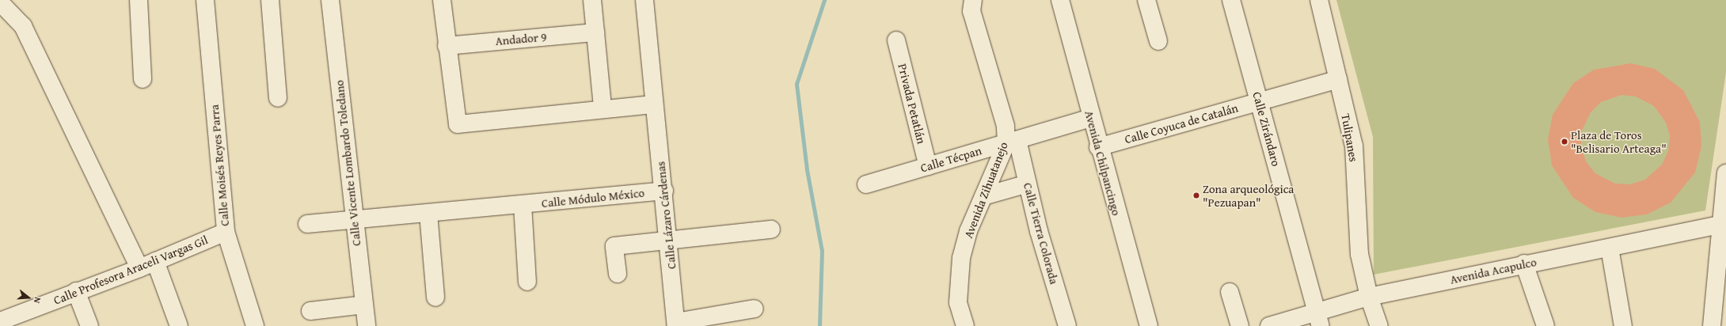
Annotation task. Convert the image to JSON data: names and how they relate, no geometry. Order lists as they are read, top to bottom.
{
  "streets": {
    "street": [
      "Andador 9",
      "Privada Petatlán",
      "Calle Coyuca de Catalán",
      "Calle Zirándaro",
      "Tulipanes",
      "Calle Técpan",
      "Calle Vicente Lombardo Toledano",
      "Avenida Chilpancingo",
      "Calle Moisés Reyes Parra",
      "Avenida Zihuatanejo",
      "Calle Módulo México",
      "Calle Lázaro Cárdenas",
      "Calle Tierra Colorada",
      "Calle Profesora Araceli Vargas Gil",
      "Avenida Acapulco"
    ]
  },
  "crossings": [
    ["Privada Petatlán", "Calle Técpan"],
    ["Calle Coyuca de Catalán", "Calle Zirándaro"],
    ["Calle Coyuca de Catalán", "Tulipanes"],
    ["Calle Coyuca de Catalán", "Avenida Chilpancingo"],
    ["Calle Zirándaro", "Avenida Acapulco"],
    ["Tulipanes", "Avenida Acapulco"],
    ["Calle Técpan", "Avenida Chilpancingo"],
    ["Calle Técpan", "Avenida Zihuatanejo"],
    ["Calle Técpan", "Calle Tierra Colorada"],
    ["Calle Vicente Lombardo Toledano", "Calle Módulo México"],
    ["Calle Moisés Reyes Parra", "Calle Profesora Araceli Vargas Gil"],
    ["Avenida Zihuatanejo", "Calle Tierra Colorada"],
    ["Calle Módulo México", "Calle Lázaro Cárdenas"]
  ],
  "places": ["Plaza de Toros \"Belisario Arteaga\"", "Zona arqueológica \"Pezuapan\""],
  "north": "right"
}
